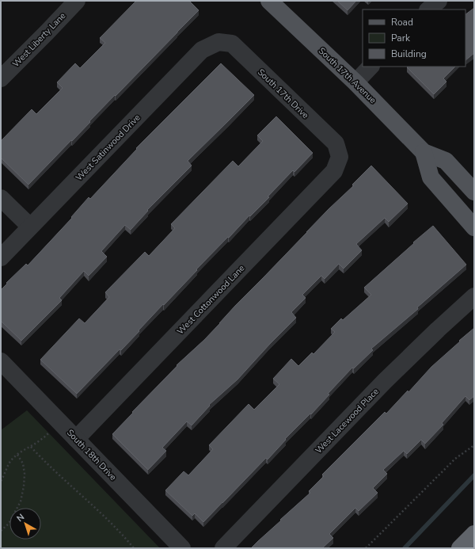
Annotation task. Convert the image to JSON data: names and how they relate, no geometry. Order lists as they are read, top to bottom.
{
  "streets": {
    "main road": ["South 17th Avenue"],
    "street": [
      "West Liberty Lane",
      "South 17th Drive",
      "West Satinwood Drive",
      "West Cottonwood Lane",
      "West Lacewood Place",
      "South 18th Drive"
    ]
  },
  "crossings": [
    ["South 17th Drive", "West Satinwood Drive"],
    ["South 17th Drive", "West Cottonwood Lane"],
    ["West Cottonwood Lane", "South 18th Drive"]
  ],
  "legend": ["Road", "Park", "Building"],
  "north": "top left"
}
